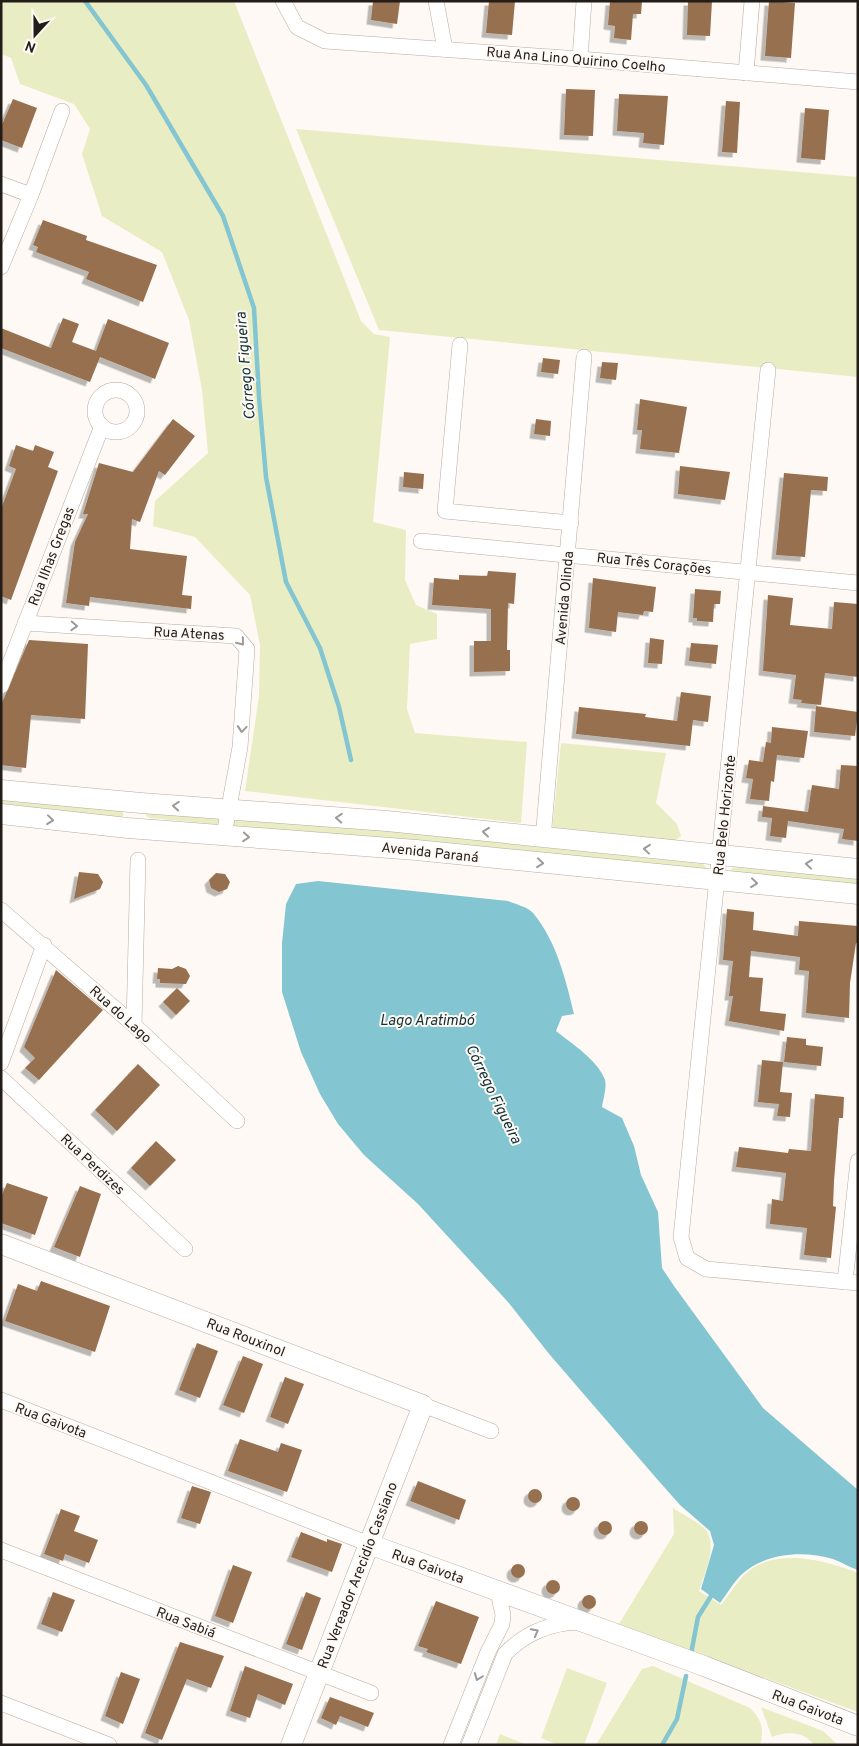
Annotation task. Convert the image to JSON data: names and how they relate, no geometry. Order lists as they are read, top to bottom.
{
  "streets": {
    "main road": [
      "Avenida Paraná",
      "Rua Rouxinol",
      "Rua Gaivota",
      "Rua Vereador Arecidio Cassiano"
    ],
    "street": [
      "Rua Ana Lino Quirino Coelho",
      "Rua Ilhas Gregas",
      "Rua Três Corações",
      "Avenida Olinda",
      "Rua Atenas",
      "Rua Belo Horizonte",
      "Rua do Lago",
      "Rua Perdizes",
      "Rua Sabiá"
    ]
  },
  "crossings": [
    ["Rua Ilhas Gregas", "Rua Atenas"],
    ["Rua Três Corações", "Avenida Olinda"],
    ["Rua Três Corações", "Rua Belo Horizonte"],
    ["Avenida Olinda", "Avenida Paraná"],
    ["Rua Atenas", "Avenida Paraná"],
    ["Rua Belo Horizonte", "Avenida Paraná"],
    ["Rua Rouxinol", "Rua Vereador Arecidio Cassiano"],
    ["Rua Gaivota", "Rua Vereador Arecidio Cassiano"],
    ["Rua Vereador Arecidio Cassiano", "Rua Sabiá"]
  ],
  "water": ["Córrego Figueira", "Lago Aratimbó"],
  "north": "bottom"
}
